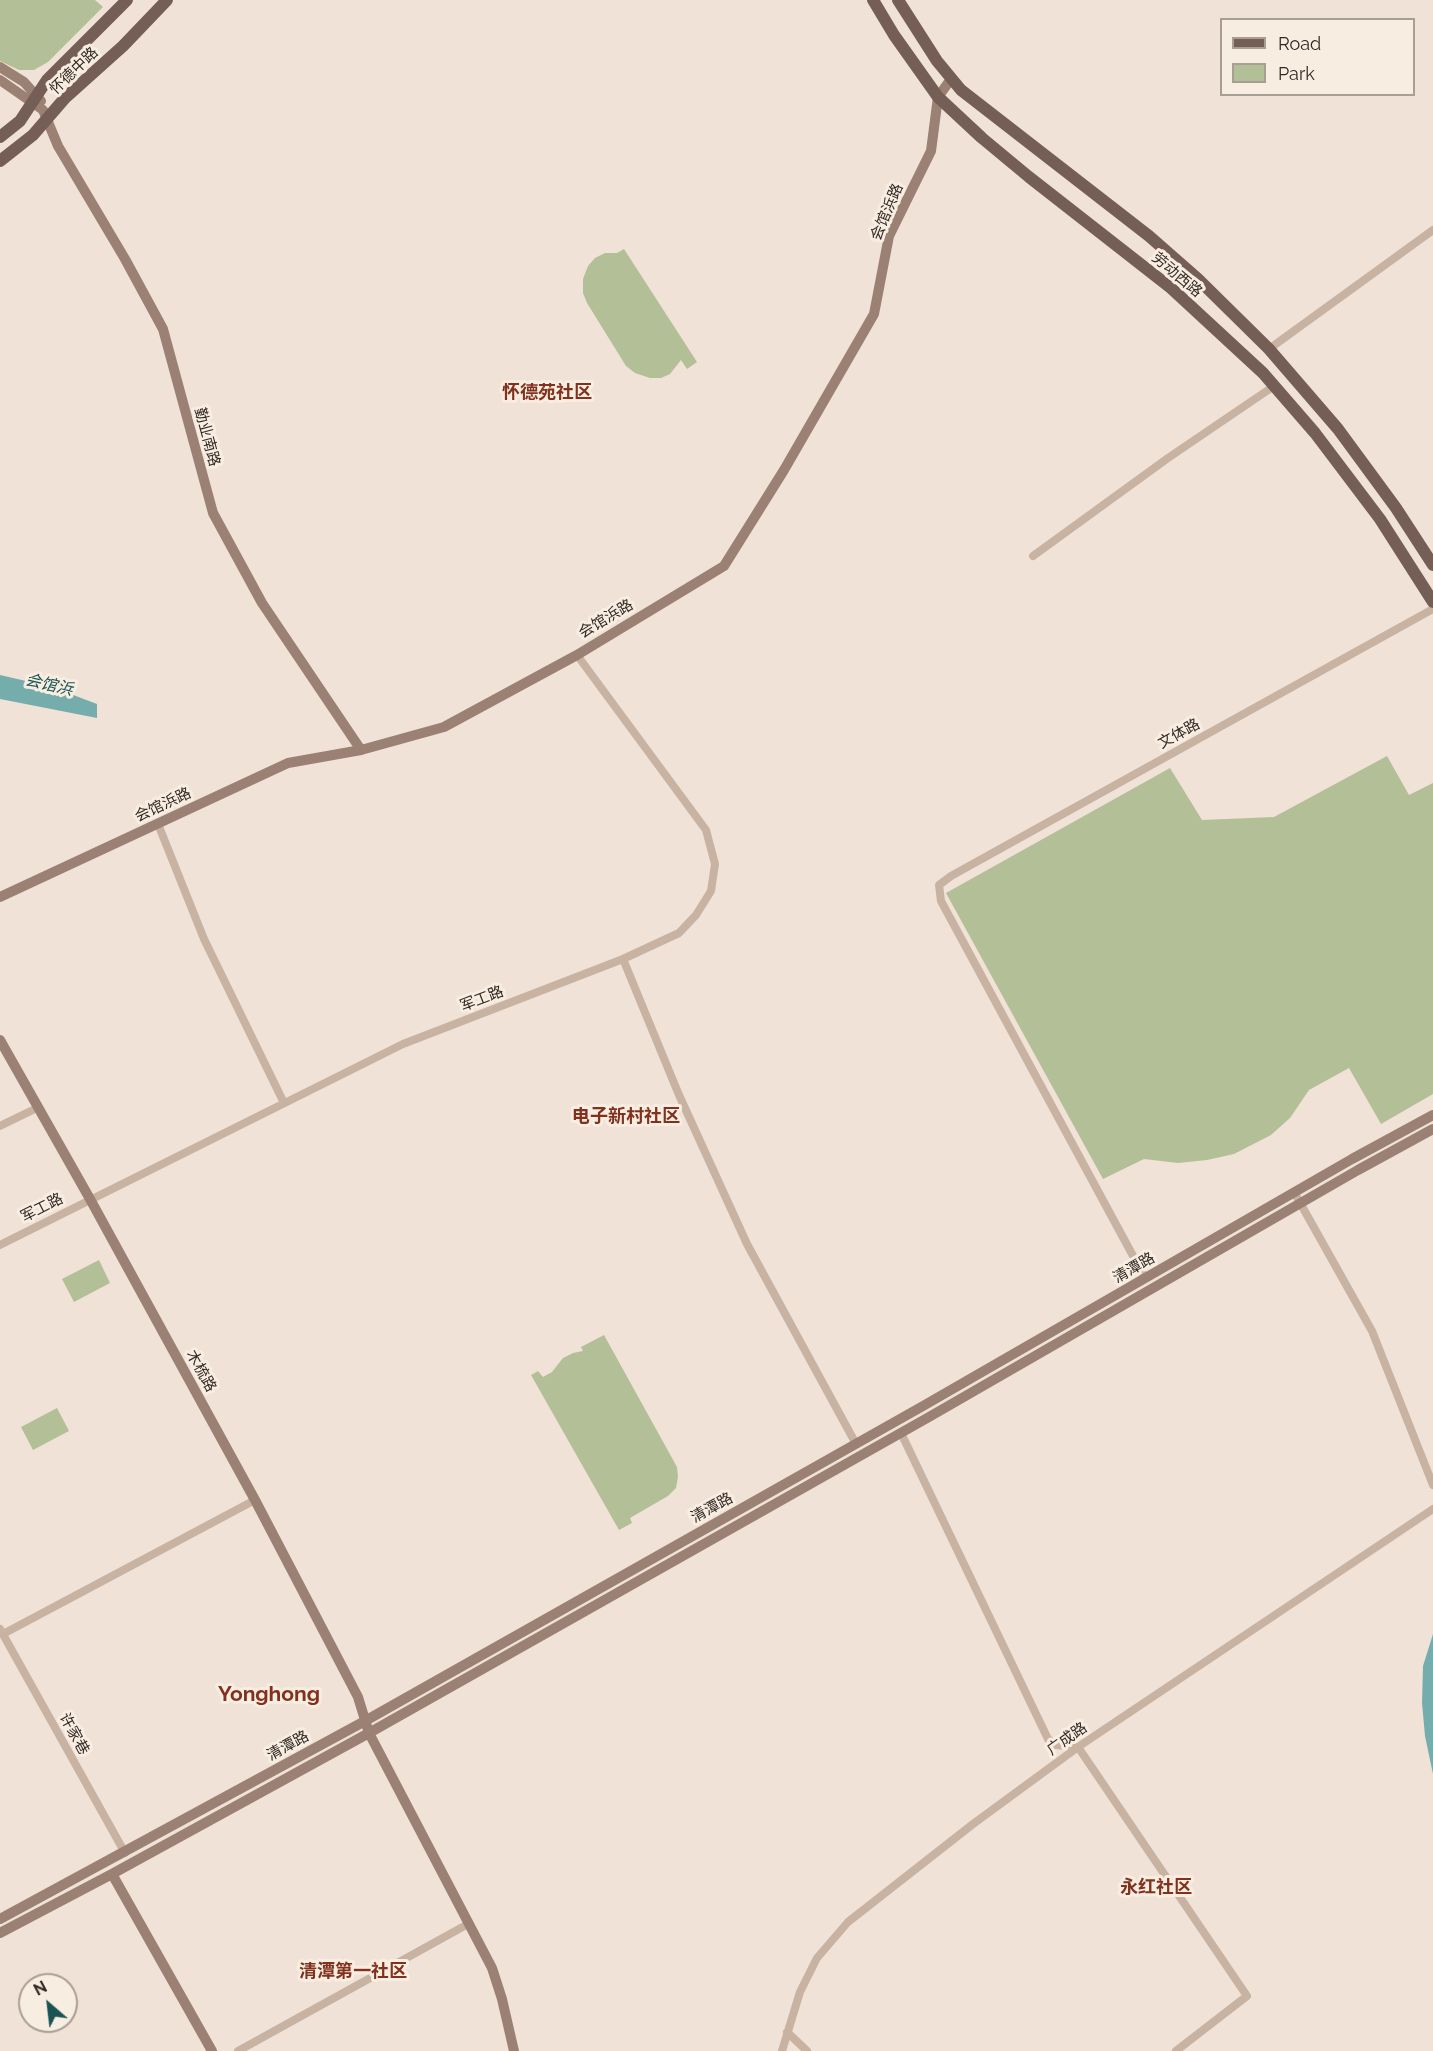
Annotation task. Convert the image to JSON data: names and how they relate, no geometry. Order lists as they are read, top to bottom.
{
  "streets": {
    "main road": ["怀德中路", "劳动西路"],
    "street": [
      "会馆浜路",
      "勤业南路",
      "文体路",
      "军工路",
      "清潭路",
      "木梳路",
      "许家巷",
      "广成路"
    ]
  },
  "crossings": [
    ["怀德中路", "勤业南路"],
    ["会馆浜路", "劳动西路"],
    ["会馆浜路", "勤业南路"],
    ["会馆浜路", "军工路"],
    ["文体路", "清潭路"],
    ["军工路", "木梳路"],
    ["清潭路", "木梳路"],
    ["清潭路", "许家巷"]
  ],
  "districts": [
    "怀德苑社区",
    "电子新村社区",
    "Yonghong",
    "永红社区",
    "清潭第一社区"
  ],
  "water": ["会馆浜"],
  "legend": ["Road", "Park"],
  "north": "top left"
}
